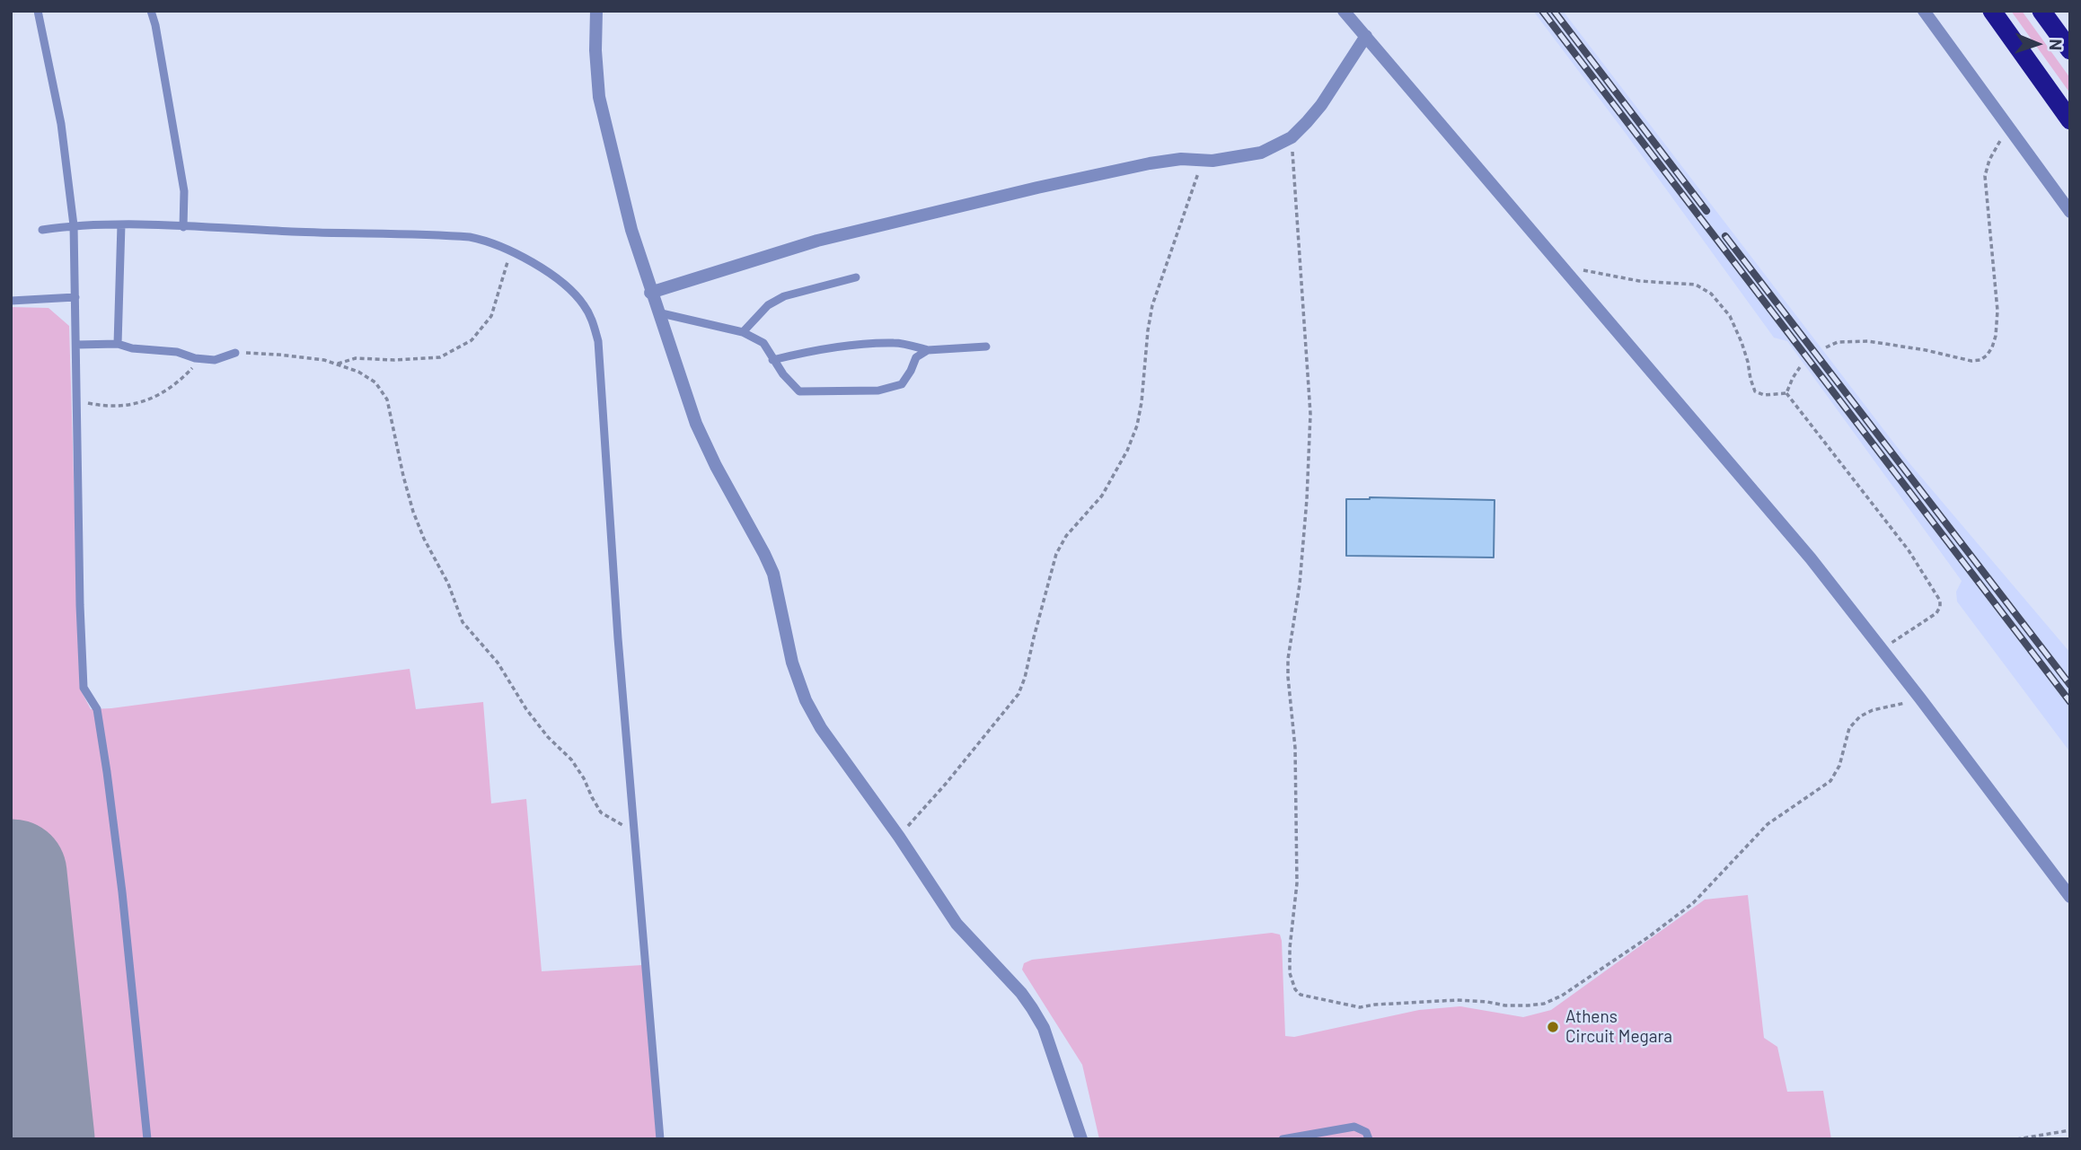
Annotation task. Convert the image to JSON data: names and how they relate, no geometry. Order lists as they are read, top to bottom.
{
  "places": ["Athens Circuit Megara"],
  "north": "right"
}
